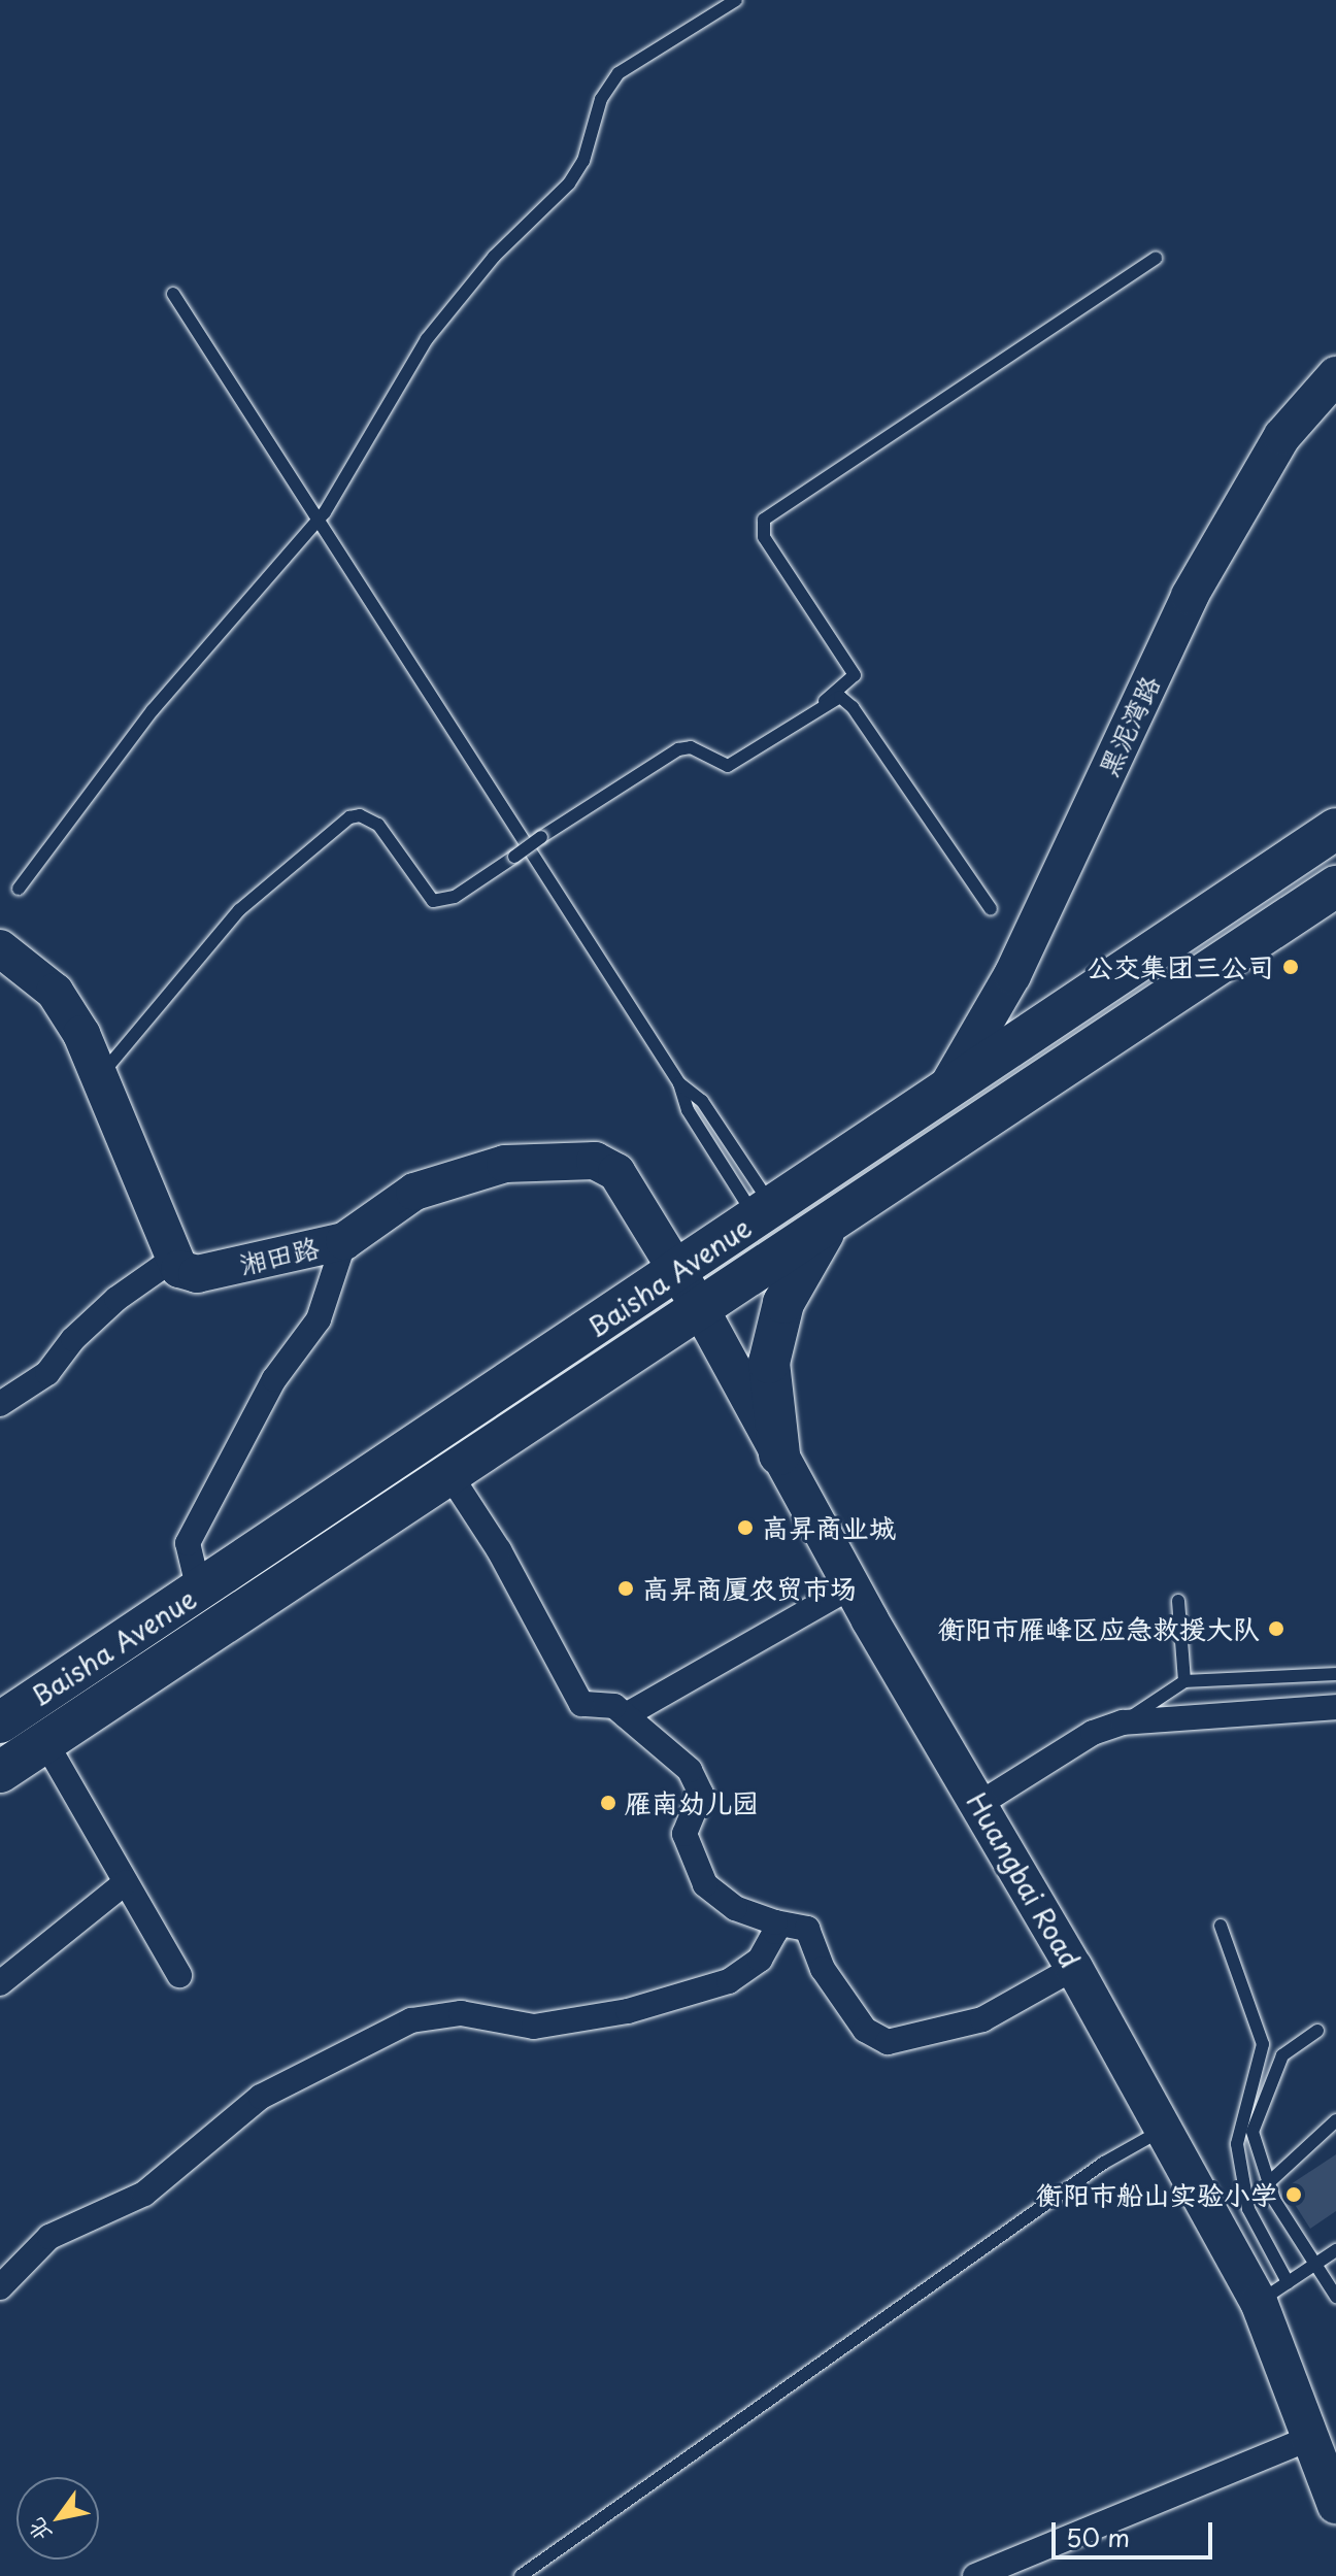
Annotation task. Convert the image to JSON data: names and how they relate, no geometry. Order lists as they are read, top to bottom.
{
  "streets": {
    "main road": ["Baisha Avenue"],
    "street": ["黑泥湾路", "湘田路", "Huangbai Road"]
  },
  "crossings": [
    ["黑泥湾路", "Baisha Avenue"],
    ["湘田路", "Baisha Avenue"],
    ["湘田路", "Huangbai Road"],
    ["Baisha Avenue", "Huangbai Road"]
  ],
  "places": [
    "公交集团三公司",
    "高昇商业城",
    "高昇商厦农贸市场",
    "衡阳市雁峰区应急救援大队",
    "雁南幼儿园",
    "衡阳市船山实验小学"
  ],
  "scale_bar": "50 m",
  "north": "bottom left"
}
